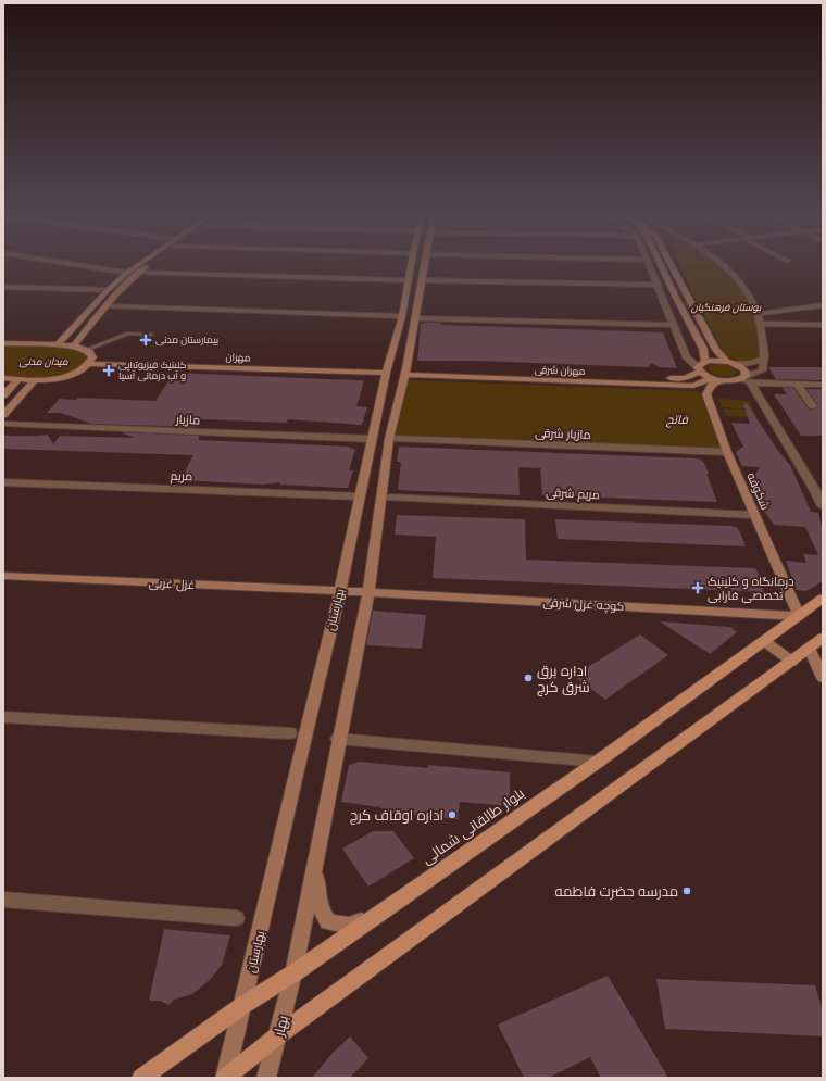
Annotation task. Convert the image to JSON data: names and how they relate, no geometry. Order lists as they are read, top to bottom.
{
  "streets": {
    "main road": [
      "مهران",
      "مهران شرقی",
      "شکوفه",
      "غزل غربی",
      "کوچه غزل شرقی",
      "بهارستان",
      "بلوار طالقانی شمالی",
      "بهار"
    ],
    "street": [
      "مازیار",
      "مازیار شرقی",
      "مریم",
      "مریم شرقی"
    ]
  },
  "crossings": [
    ["مهران", "بهارستان"],
    ["مهران شرقی", "شکوفه"],
    ["مازیار", "بهارستان"],
    ["مازیار شرقی", "شکوفه"],
    ["مریم", "بهارستان"],
    ["شکوفه", "مریم شرقی"],
    ["شکوفه", "کوچه غزل شرقی"],
    ["شکوفه", "بلوار طالقانی شمالی"],
    ["غزل غربی", "کوچه غزل شرقی"],
    ["غزل غربی", "بهارستان"],
    ["کوچه غزل شرقی", "بلوار طالقانی شمالی"],
    ["بهارستان", "بلوار طالقانی شمالی"],
    ["بلوار طالقانی شمالی", "بهار"]
  ],
  "parks": ["بوستان فرهنگیان", "میدان مدنی", "فاتح"],
  "places": {
    "health": ["بیمارستان مدنی", "کلینیک فیزیوتراپی و آب درمانی آسیا", "درمانگاه و کلینیک تخصصی فارابی"],
    "other": ["اداره برق شرق کرج", "اداره اوقاف کرج", "مدرسه حضرت فاطمه"]
  }
}
